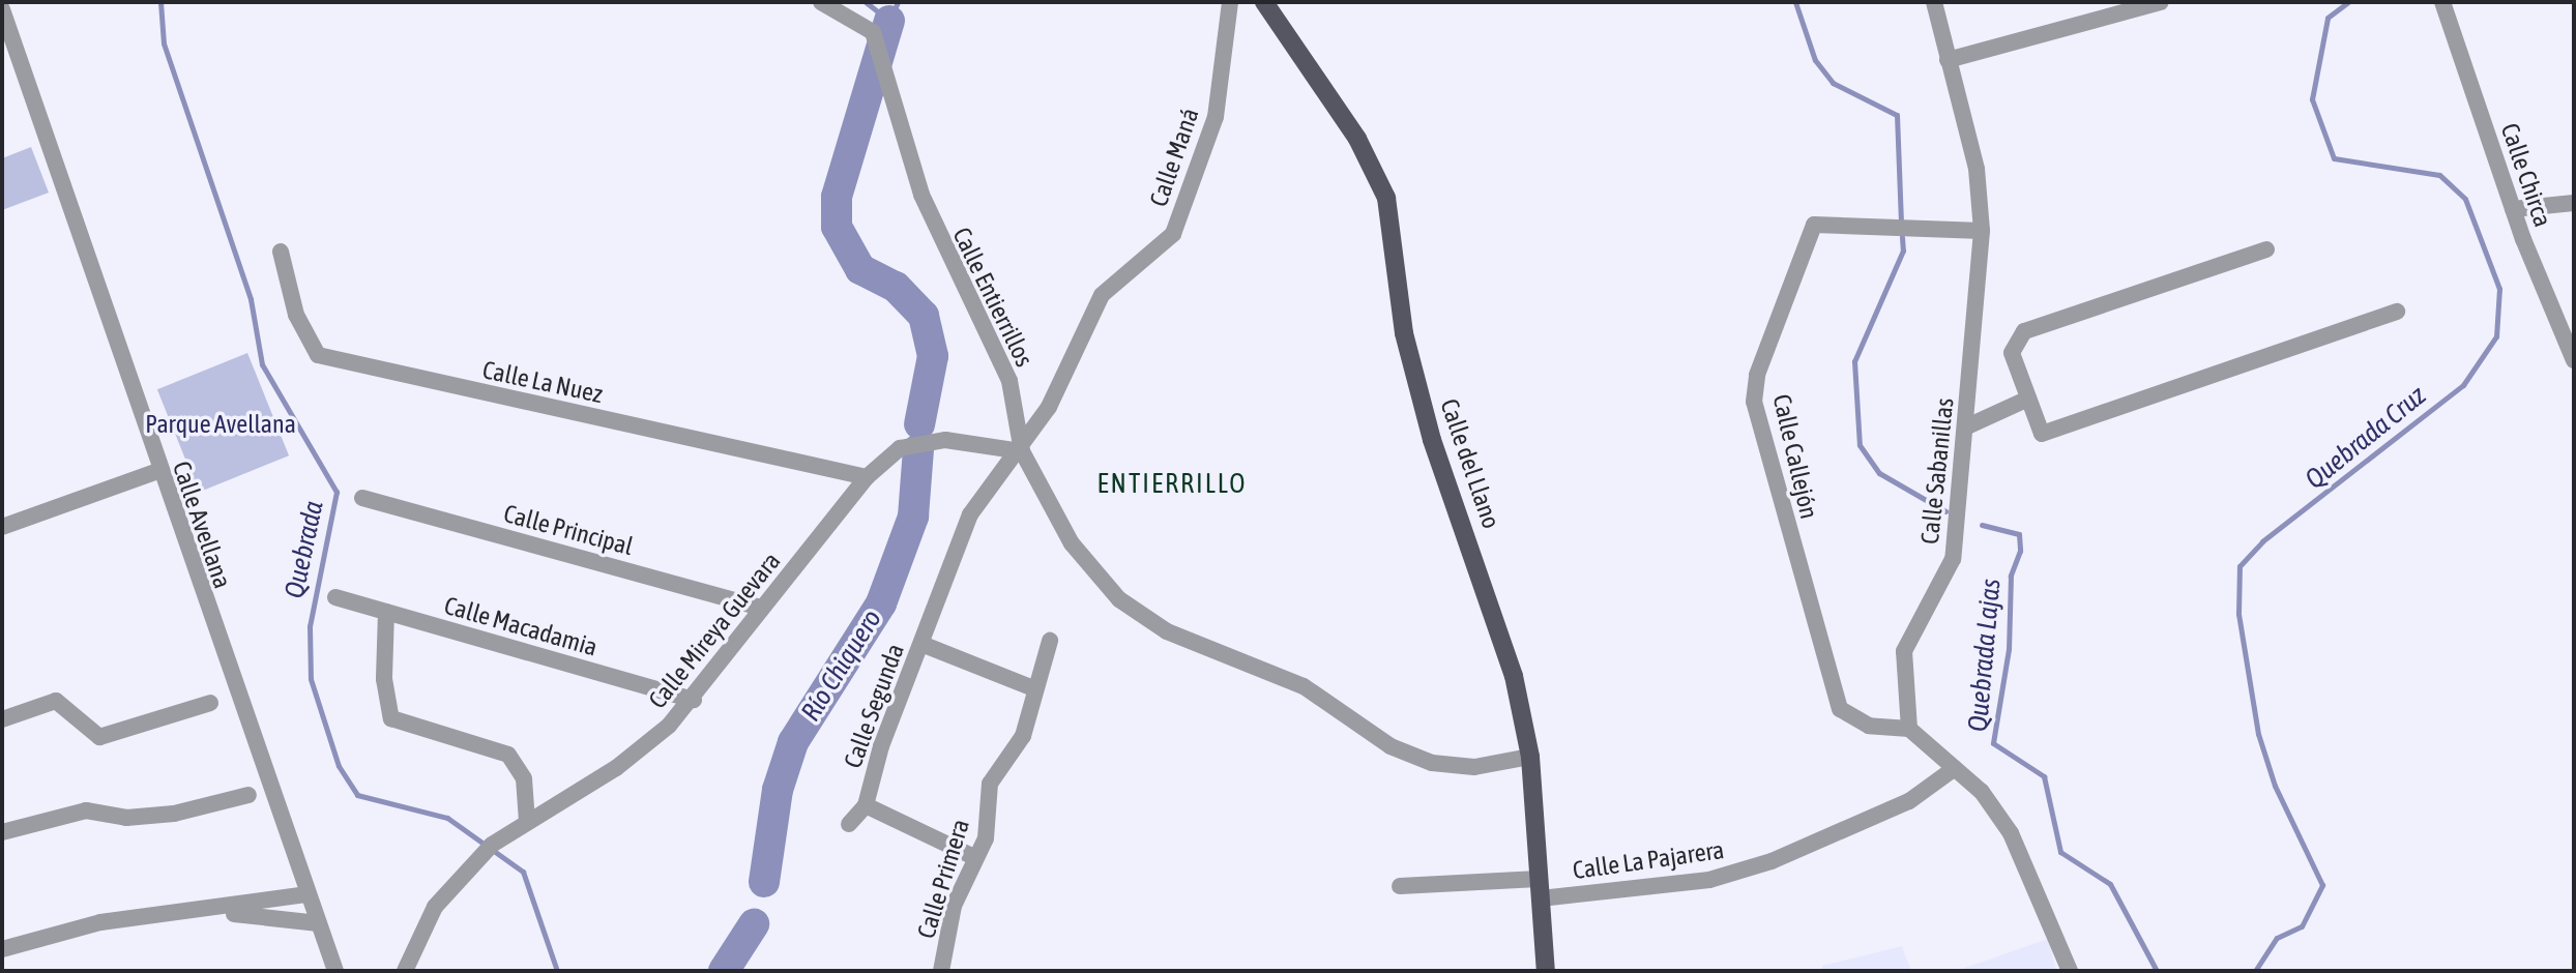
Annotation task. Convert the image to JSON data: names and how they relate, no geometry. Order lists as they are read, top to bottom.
{
  "streets": {
    "main road": ["Calle del Llano"],
    "street": [
      "Calle Maná",
      "Calle Chirca",
      "Calle Entierrillos",
      "Calle La Nuez",
      "Calle Callejón",
      "Calle Sabanillas",
      "Calle Avellana",
      "Calle Principal",
      "Calle Macadamia",
      "Calle Mireya Guevara",
      "Calle Segunda",
      "Calle La Pajarera",
      "Calle Primera"
    ]
  },
  "crossings": [
    ["Calle Maná", "Calle Entierrillos"],
    ["Calle Maná", "Calle Mireya Guevara"],
    ["Calle Maná", "Calle Segunda"],
    ["Calle Entierrillos", "Calle del Llano"],
    ["Calle Entierrillos", "Calle Mireya Guevara"],
    ["Calle Entierrillos", "Calle Segunda"],
    ["Calle La Nuez", "Calle Mireya Guevara"],
    ["Calle Callejón", "Calle Sabanillas"],
    ["Calle del Llano", "Calle La Pajarera"],
    ["Calle Principal", "Calle Mireya Guevara"],
    ["Calle Macadamia", "Calle Mireya Guevara"],
    ["Calle Mireya Guevara", "Calle Segunda"]
  ],
  "districts": ["ENTIERRILLO"],
  "water": [
    "Quebrada Cruz",
    "Quebrada",
    "Quebrada Lajas",
    "Río Chiquero"
  ],
  "parks": ["Parque Avellana"]
}
